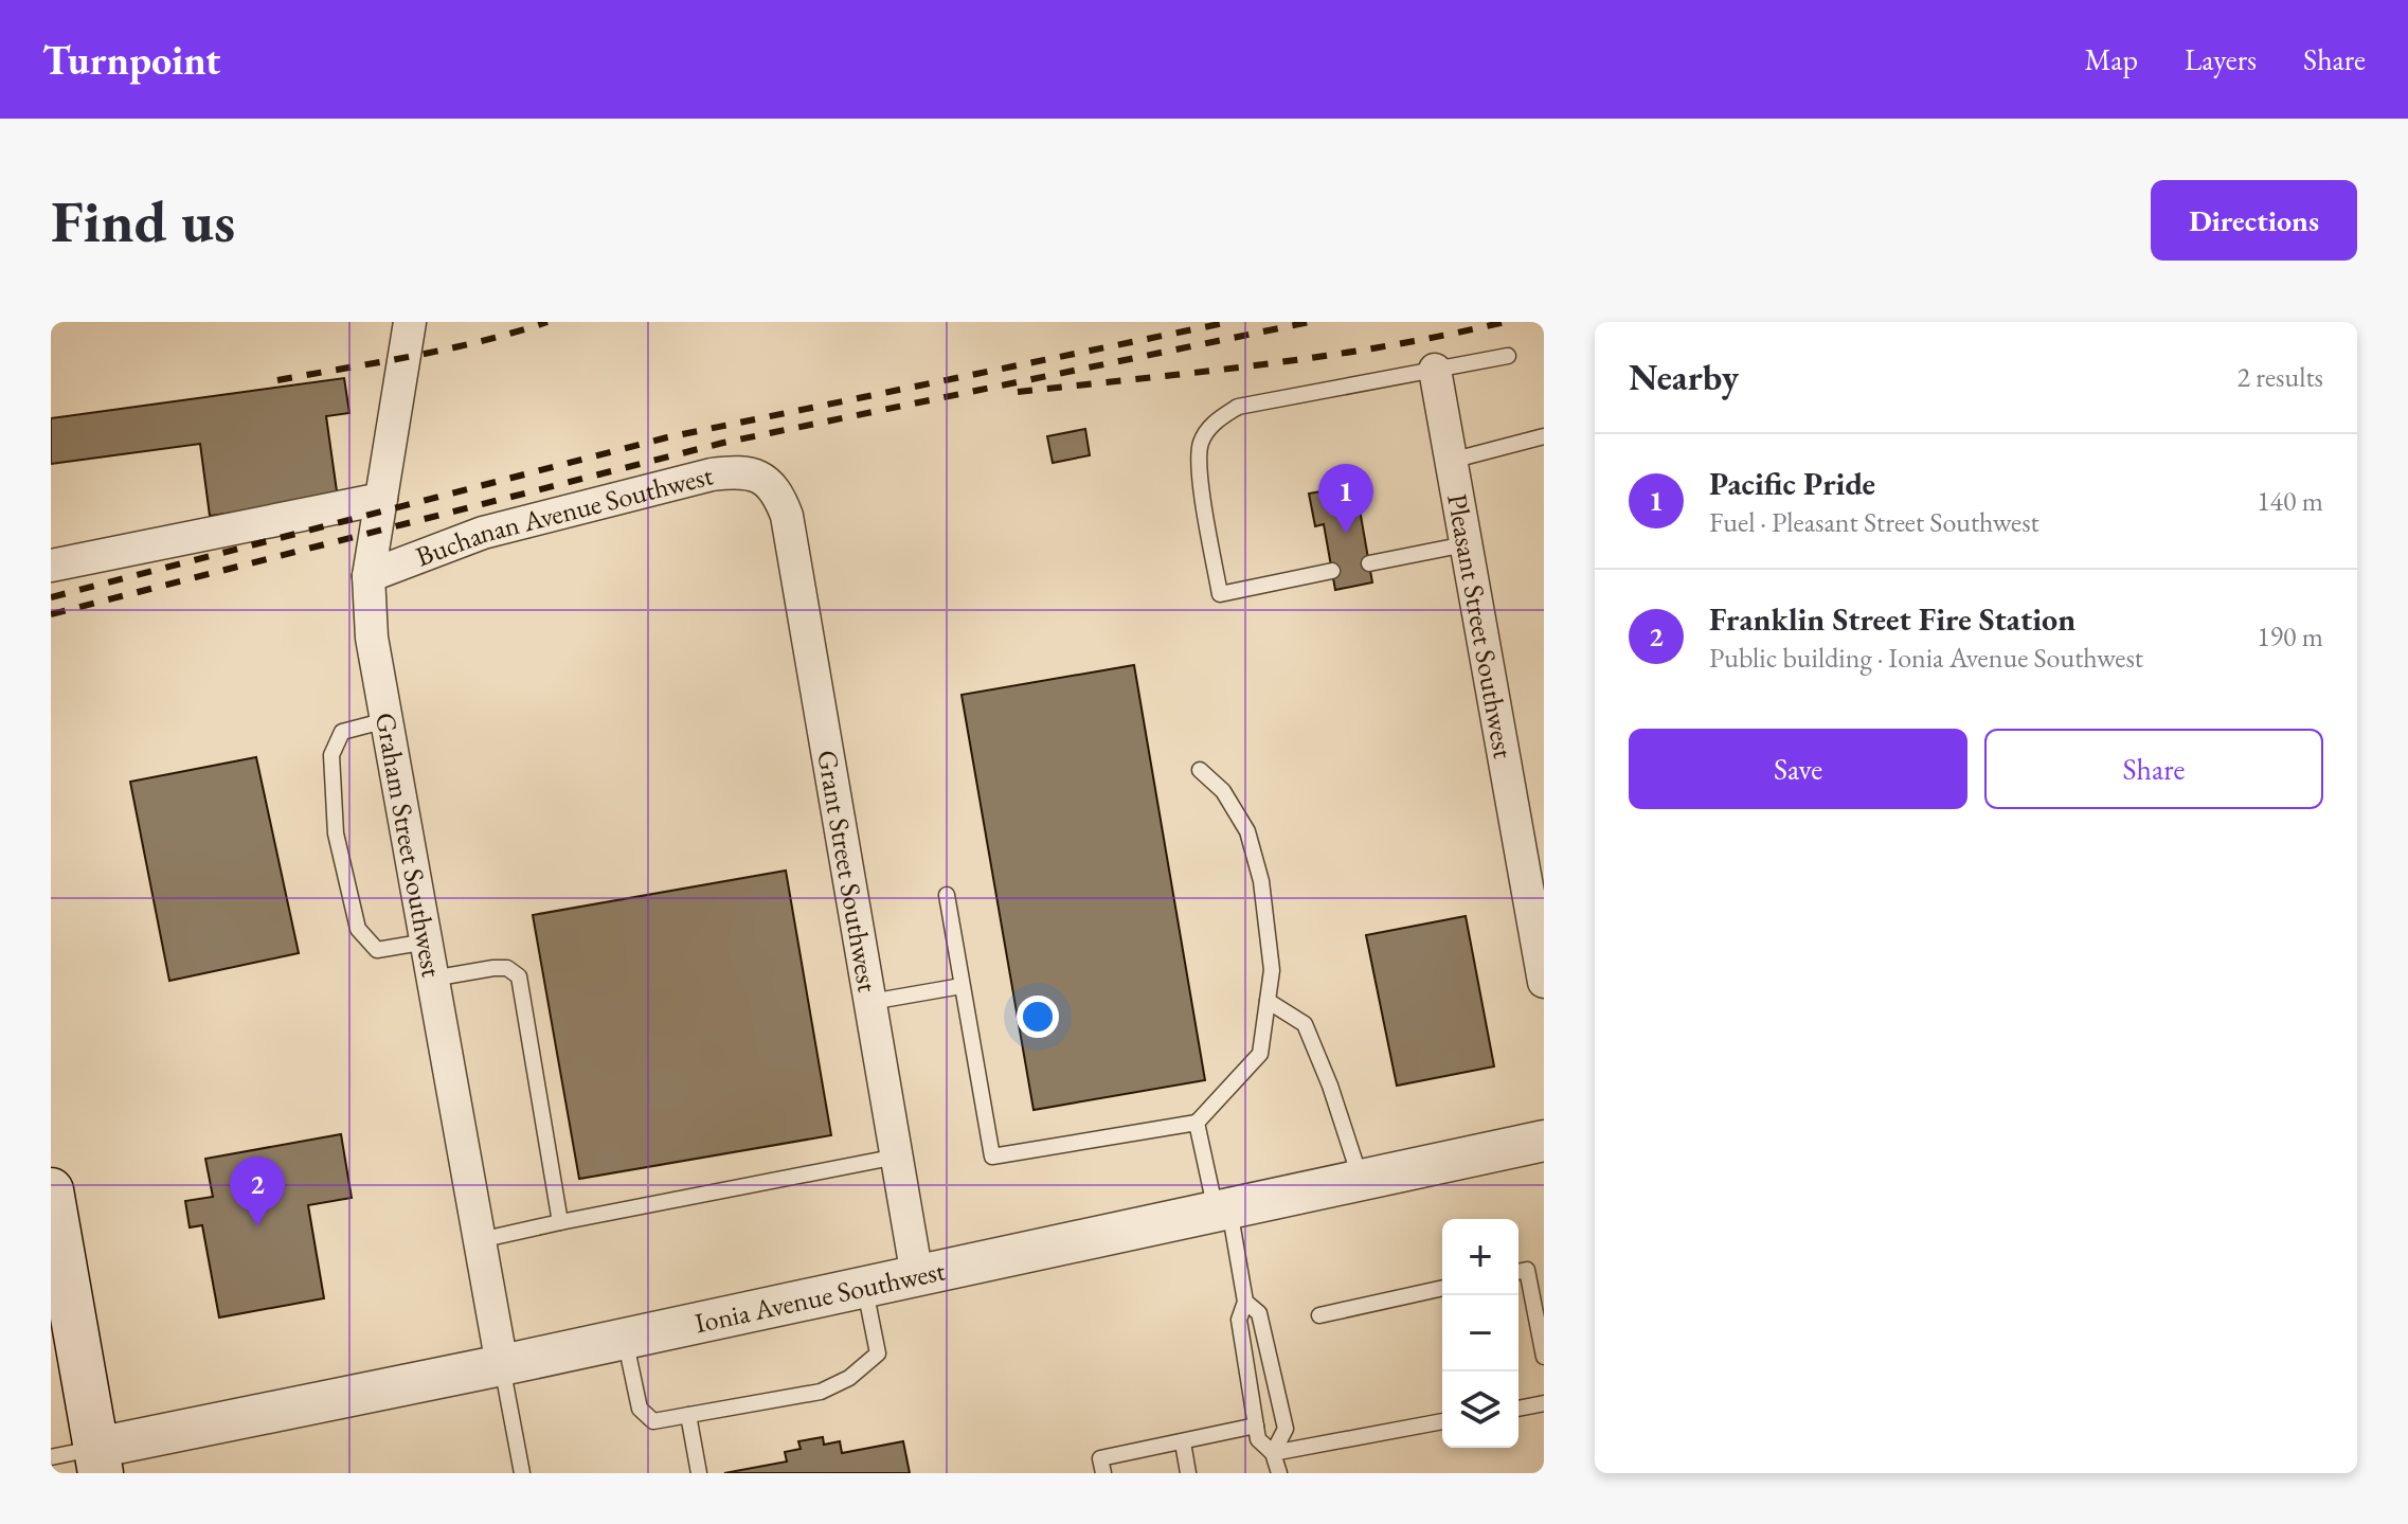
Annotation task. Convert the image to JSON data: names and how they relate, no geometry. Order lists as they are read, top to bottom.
{
  "streets": {
    "street": [
      "Buchanan Avenue Southwest",
      "Pleasant Street Southwest",
      "Graham Street Southwest",
      "Grant Street Southwest",
      "Ionia Avenue Southwest"
    ]
  },
  "crossings": [
    ["Buchanan Avenue Southwest", "Graham Street Southwest"],
    ["Buchanan Avenue Southwest", "Grant Street Southwest"],
    ["Graham Street Southwest", "Ionia Avenue Southwest"],
    ["Grant Street Southwest", "Ionia Avenue Southwest"]
  ],
  "page": {
    "header": "Turnpoint",
    "nav": ["Map", "Layers", "Share"],
    "buttons": [
      "Directions",
      ["Save", "Share"]
    ],
    "title": "Find us",
    "heading": ["Nearby", "2 results"],
    "list": [
      {
        "mark": "1",
        "name": "Pacific Pride",
        "note": "Fuel · Pleasant Street Southwest",
        "value": "140 m"
      },
      {
        "mark": "2",
        "name": "Franklin Street Fire Station",
        "note": "Public building · Ionia Avenue Southwest",
        "value": "190 m"
      }
    ],
    "pins": ["1", "2"],
    "map_buttons": ["+", "−"]
  }
}
